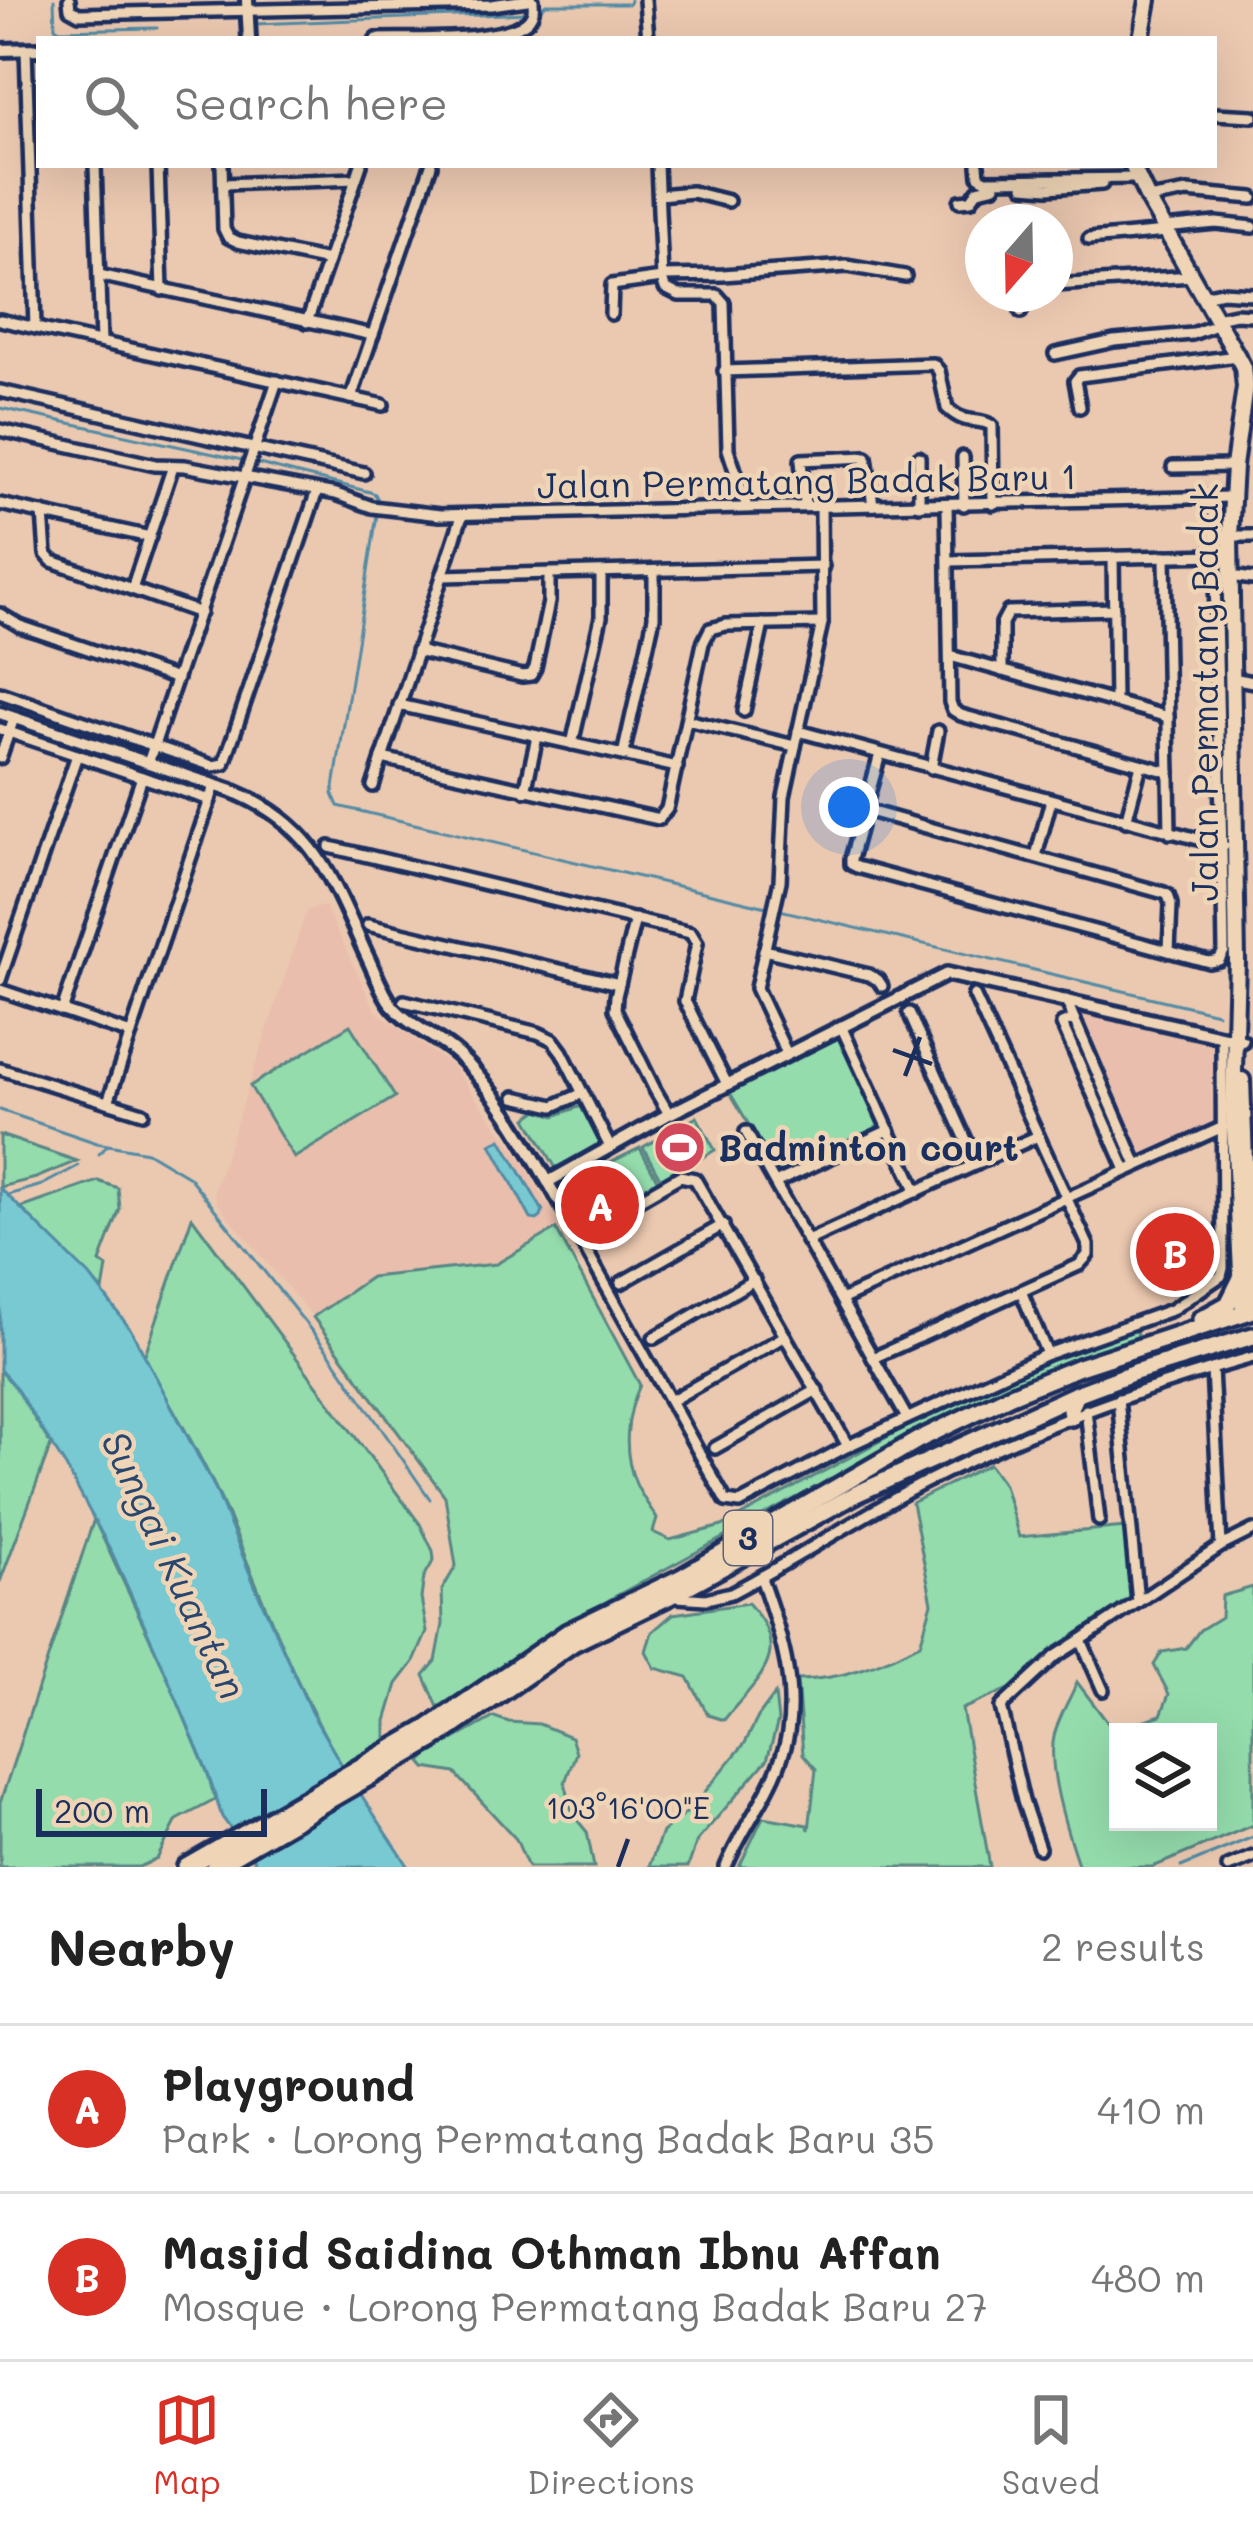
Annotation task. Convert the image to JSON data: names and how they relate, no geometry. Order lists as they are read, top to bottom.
{
  "streets": {
    "highway": ["3"],
    "main road": ["Jalan Permatang Badak"],
    "street": ["Jalan Permatang Badak Baru 1"]
  },
  "crossings": [
    ["Jalan Permatang Badak Baru 1", "Jalan Permatang Badak"],
    ["Jalan Permatang Badak", "3"]
  ],
  "water": ["Sungai Kuantan"],
  "places": {
    "sports": ["Badminton court"]
  },
  "scale_bar": "200 m",
  "north": "bottom",
  "page": {
    "search": "Search here",
    "pins": ["A", "B"],
    "scale": "200 m",
    "heading": ["Nearby", "2 results"],
    "list": [
      {
        "mark": "A",
        "name": "Playground",
        "note": "Park · Lorong Permatang Badak Baru 35",
        "value": "410 m"
      },
      {
        "mark": "B",
        "name": "Masjid Saidina Othman Ibnu Affan",
        "note": "Mosque · Lorong Permatang Badak Baru 27",
        "value": "480 m"
      }
    ],
    "nav": ["Map", "Directions", "Saved"]
  },
  "coordinates": ["103°16'00\"E"]
}
